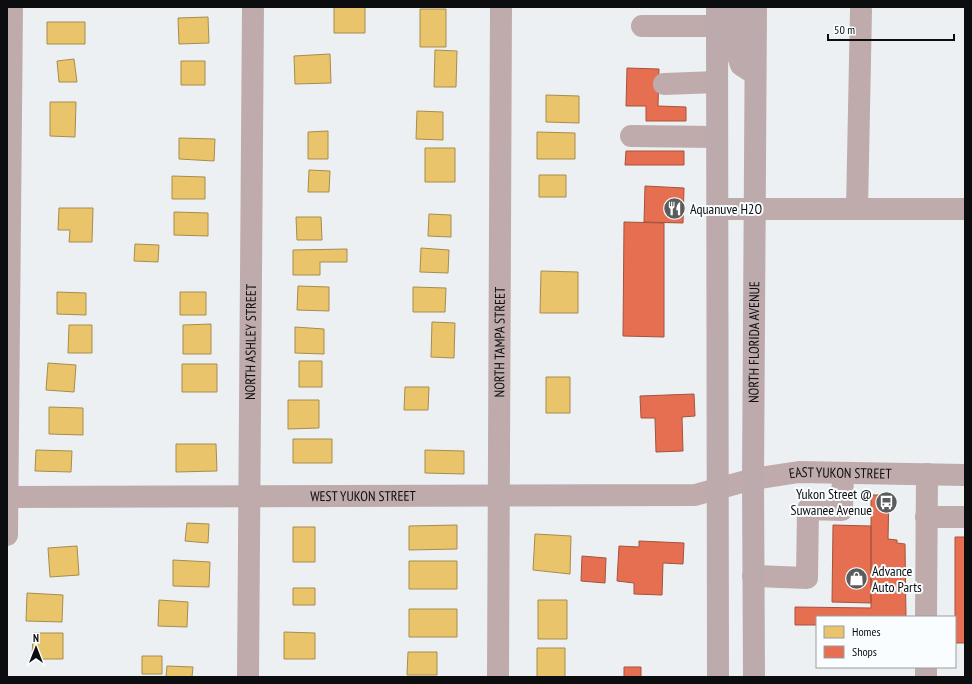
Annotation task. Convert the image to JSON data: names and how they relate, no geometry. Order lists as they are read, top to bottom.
{
  "streets": {
    "main road": ["NORTH FLORIDA AVENUE"],
    "street": [
      "NORTH ASHLEY STREET",
      "NORTH TAMPA STREET",
      "EAST YUKON STREET",
      "WEST YUKON STREET"
    ]
  },
  "crossings": [
    ["NORTH ASHLEY STREET", "WEST YUKON STREET"],
    ["NORTH TAMPA STREET", "WEST YUKON STREET"],
    ["NORTH FLORIDA AVENUE", "EAST YUKON STREET"],
    ["EAST YUKON STREET", "WEST YUKON STREET"]
  ],
  "places": {
    "restaurant": ["Aquanuve H2O"],
    "bus stop": ["Yukon Street @ Suwanee Avenue"],
    "shop": ["Advance Auto Parts"]
  },
  "legend": ["Homes", "Shops"],
  "scale_bar": "50 m",
  "north": "top"
}
